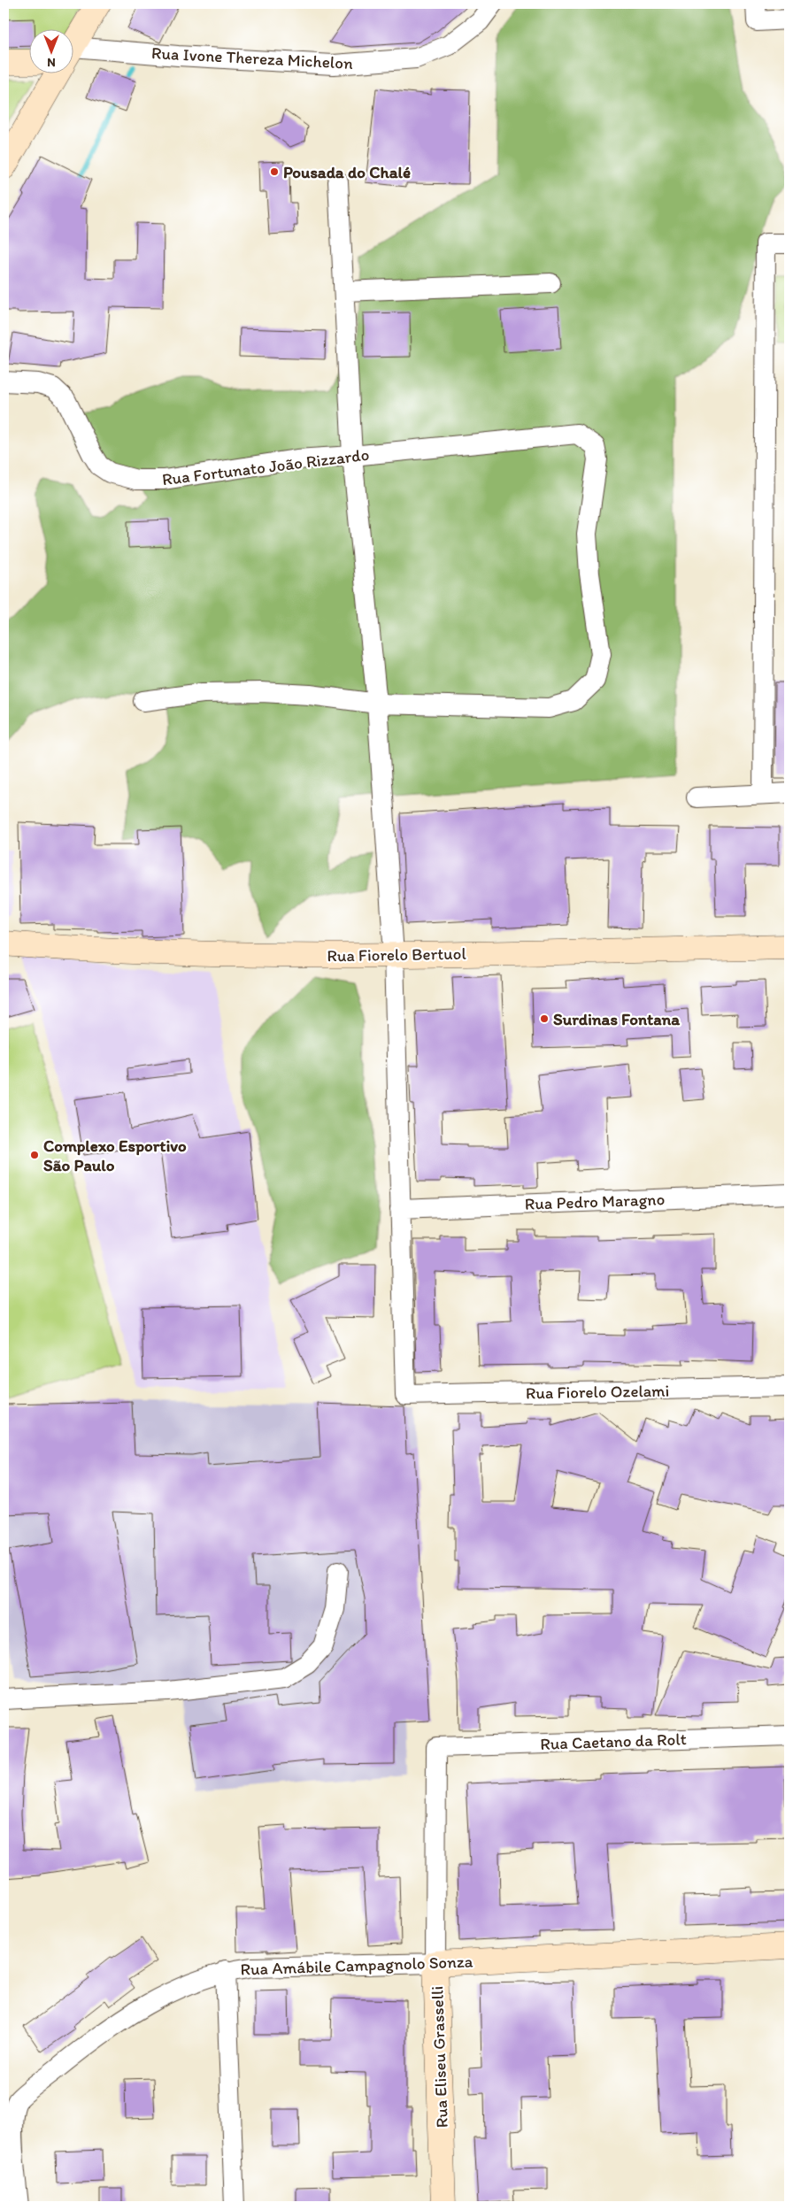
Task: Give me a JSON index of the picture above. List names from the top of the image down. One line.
{"streets":{"main road":["Rua Fiorelo Bertuol","Rua Amábile Campagnolo Sonza","Rua Eliseu Grasselli"],"street":["Rua Ivone Thereza Michelon","Rua Fortunato João Rizzardo","Rua Pedro Maragno","Rua Fiorelo Ozelami","Rua Caetano da Rolt"]},"crossings":[["Rua Pedro Maragno","Rua Fiorelo Ozelami"],["Rua Caetano da Rolt","Rua Eliseu Grasselli"],["Rua Amábile Campagnolo Sonza","Rua Eliseu Grasselli"]],"places":["Pousada do Chalé","Surdinas Fontana","Complexo Esportivo São Paulo"],"north":"bottom"}
